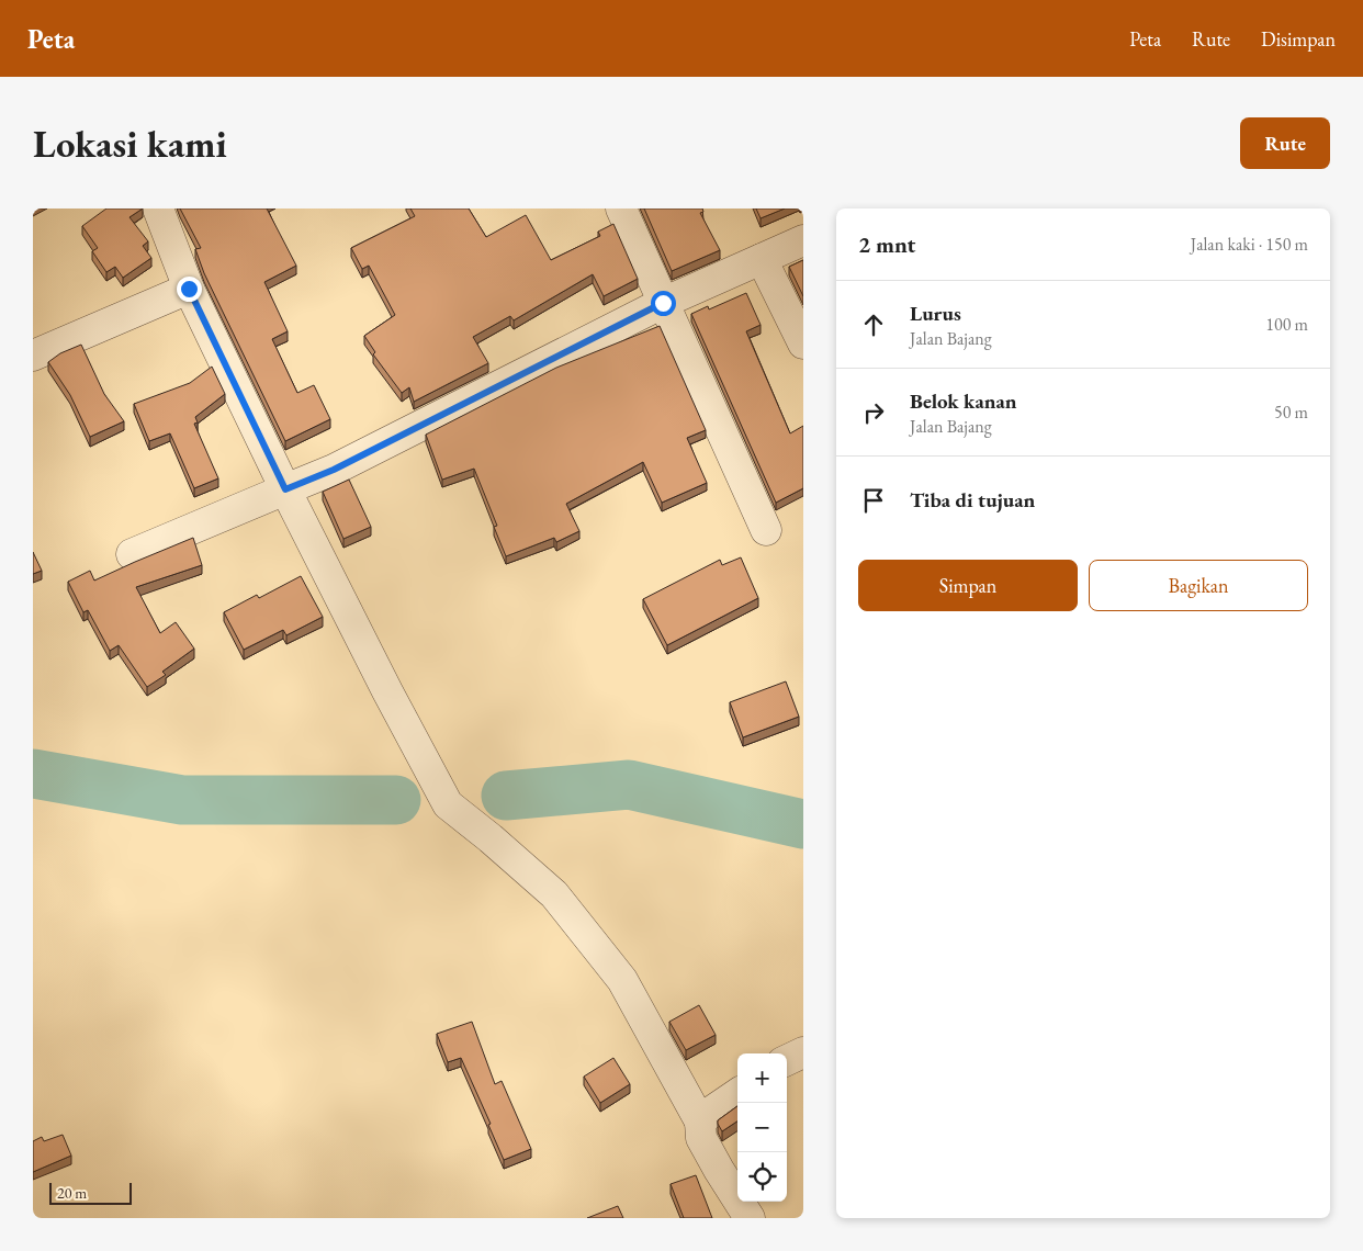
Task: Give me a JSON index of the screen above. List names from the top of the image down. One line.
{"scale_bar":"20 m","page":{"header":"Peta","nav":["Peta","Rute","Disimpan"],"buttons":["Rute",["Simpan","Bagikan"]],"title":"Lokasi kami","heading":["2 mnt","Jalan kaki · 150 m"],"list":[["Lurus","Jalan Bajang","100 m"],["Belok kanan","Jalan Bajang","50 m"],"Tiba di tujuan"],"map_buttons":["+","−"],"scale":"20 m"}}
